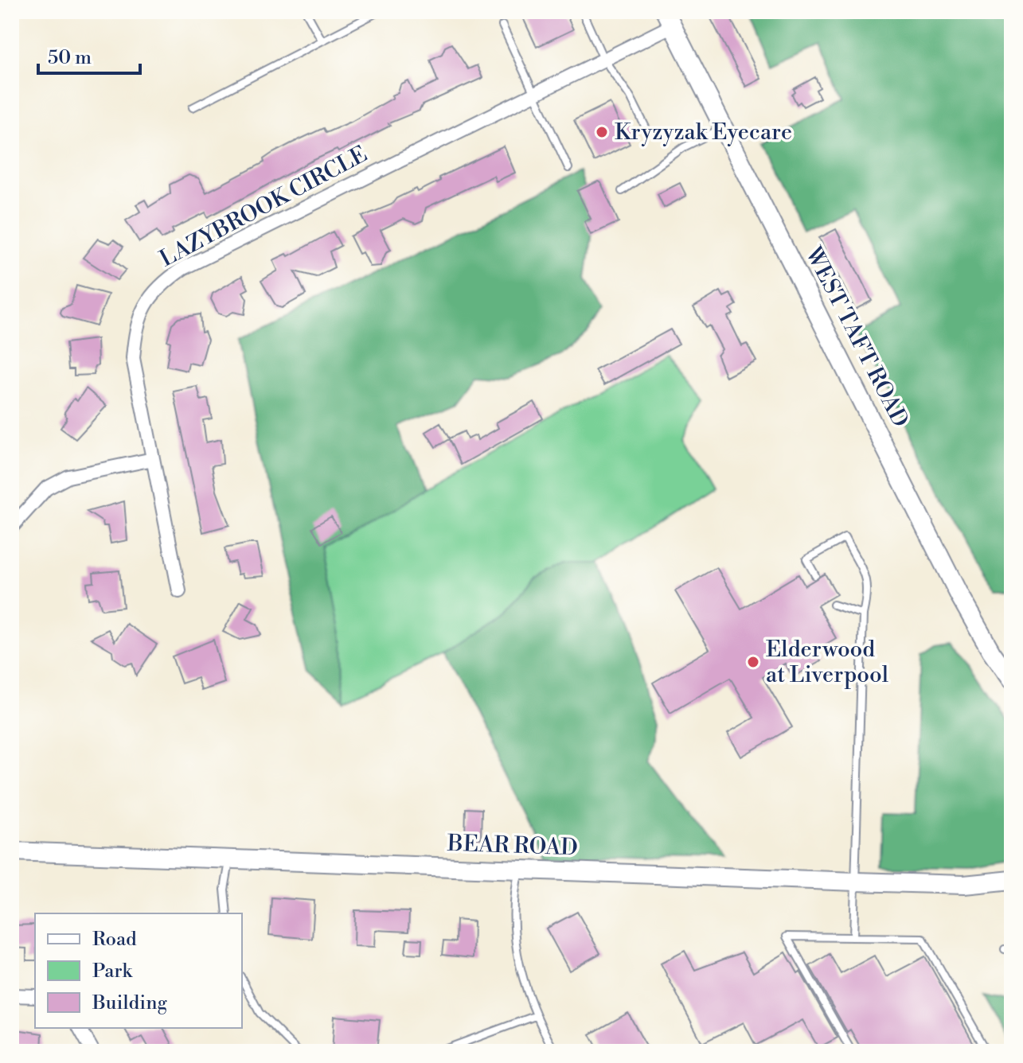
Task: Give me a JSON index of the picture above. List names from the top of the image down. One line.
{"streets":{"street":["LAZYBROOK CIRCLE","WEST TAFT ROAD","BEAR ROAD"]},"crossings":[["LAZYBROOK CIRCLE","WEST TAFT ROAD"]],"places":["Kryzyzak Eyecare","Elderwood at Liverpool"],"legend":["Road","Park","Building"],"scale_bar":"50 m"}
